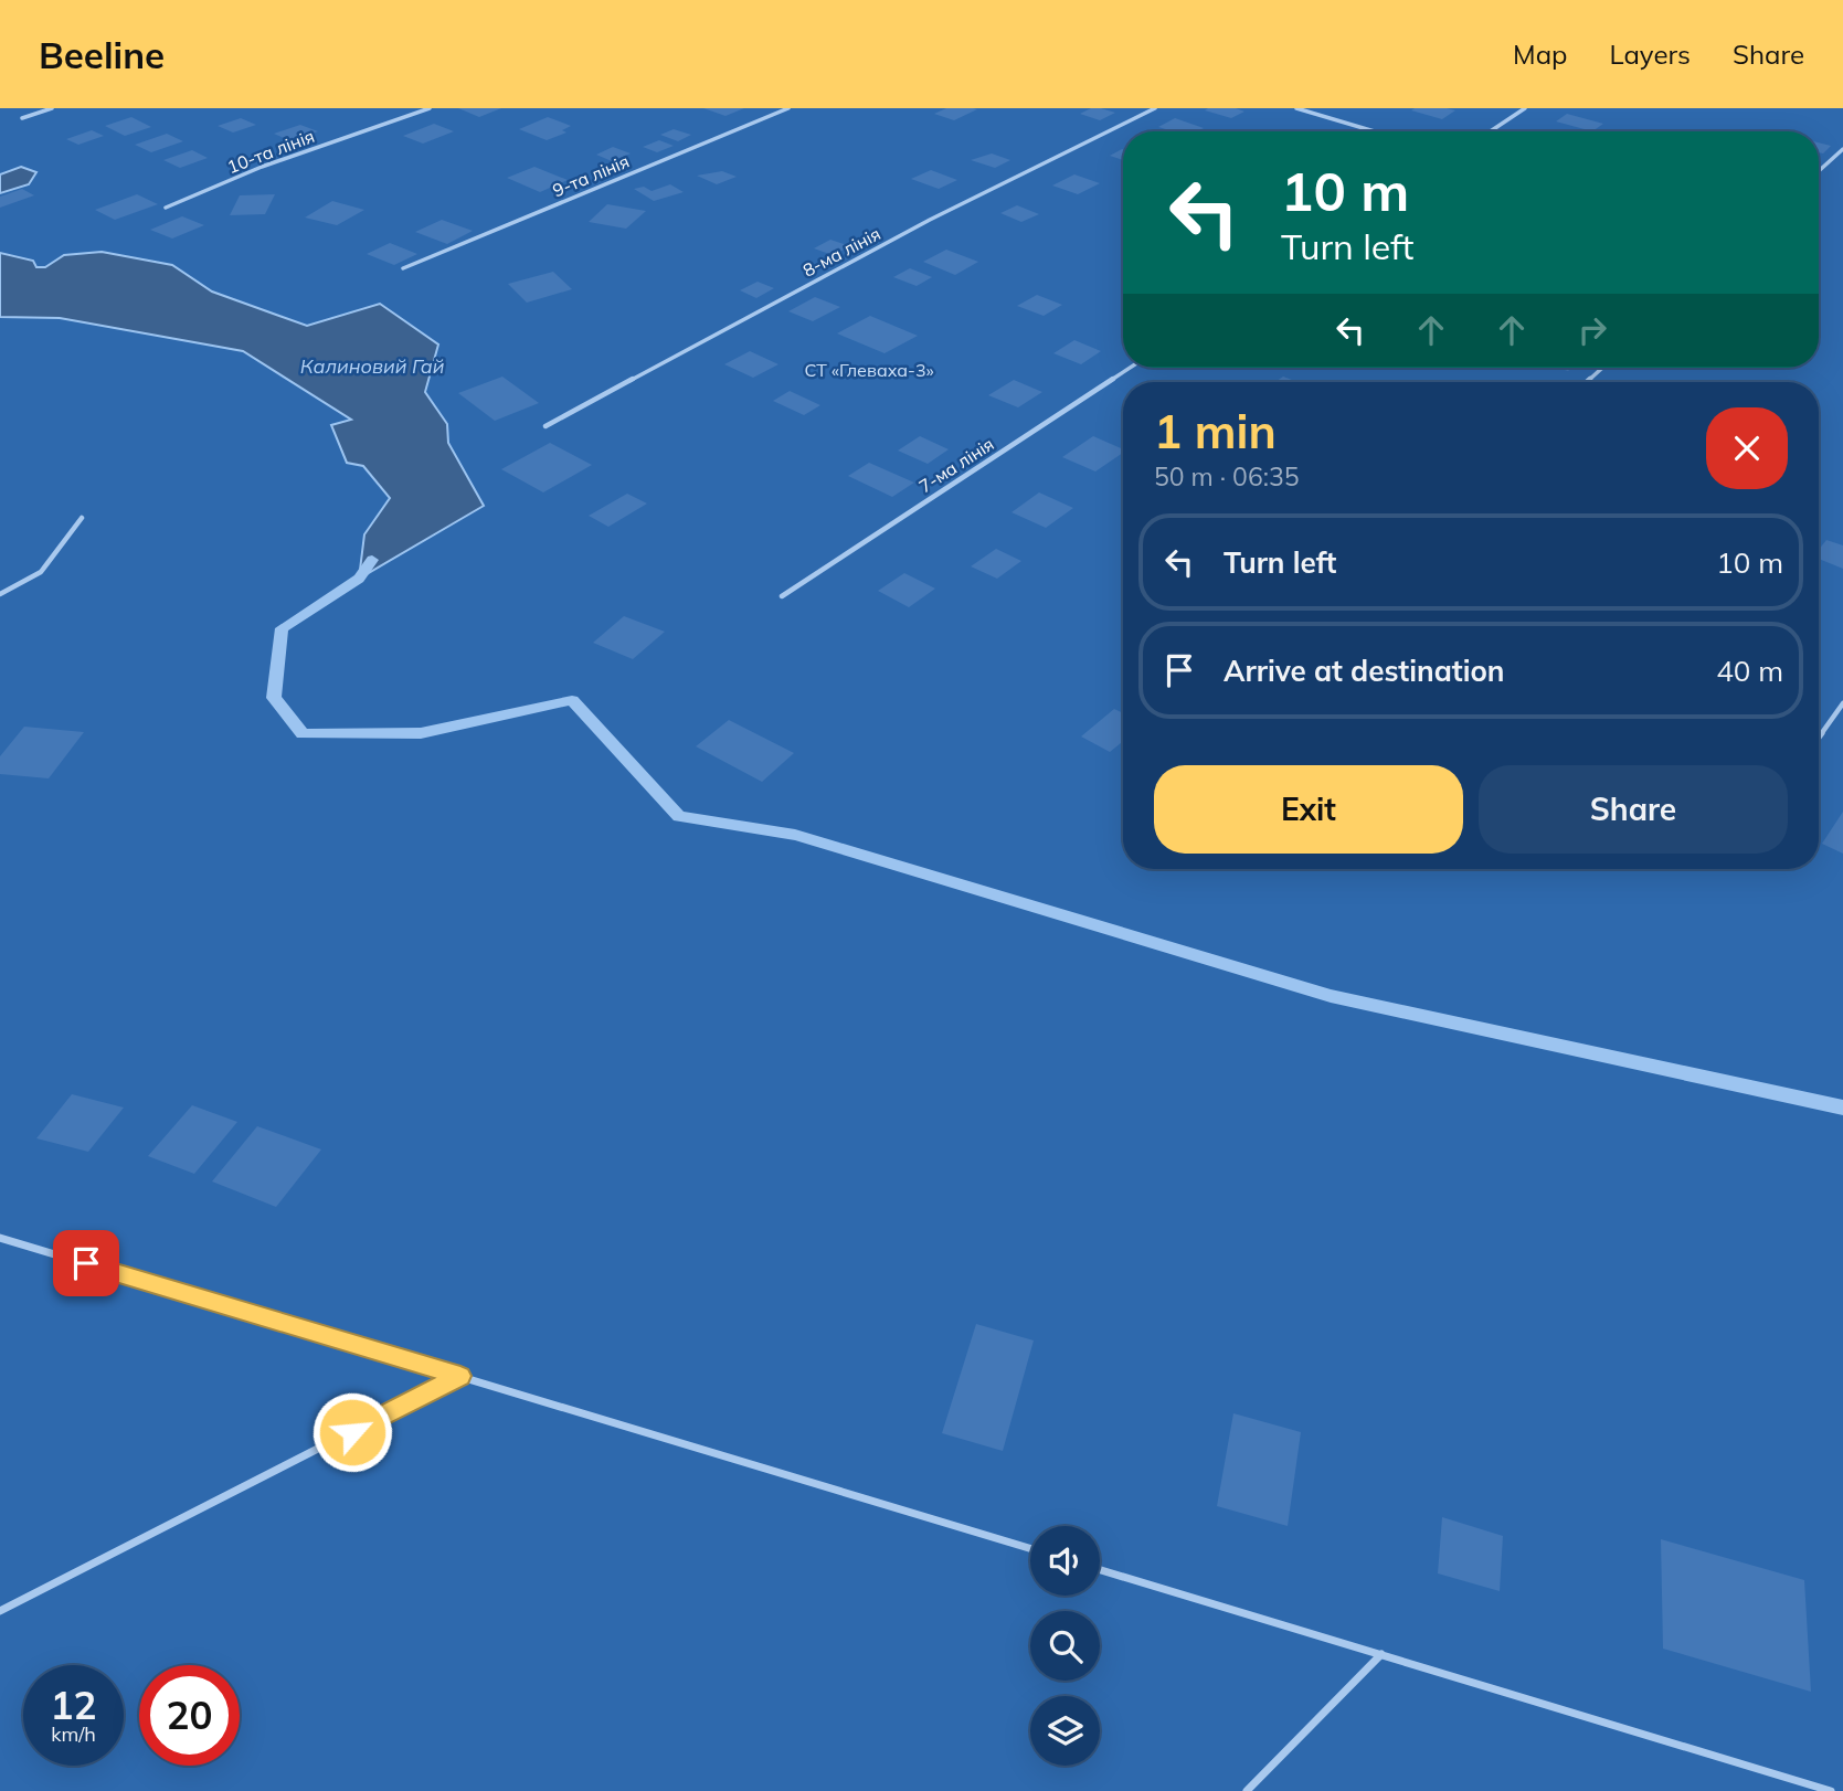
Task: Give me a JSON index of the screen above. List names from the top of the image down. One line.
{"streets":{"lane":["10-та лінія","9-та лінія","8-ма лінія","7-ма лінія"]},"water":["Калиновий Гай"],"parks":["СТ «Глеваха-3»"],"page":{"header":"Beeline","nav":["Map","Layers","Share"],"turn":["10 m","Turn left"],"heading":["1 min","50 m · 06:35"],"list":[{"name":"Turn left","value":"10 m"},{"name":"Arrive at destination","value":"40 m"}],"buttons":["Exit","Share"],"speed":"12 km/h","limit":"20"}}
